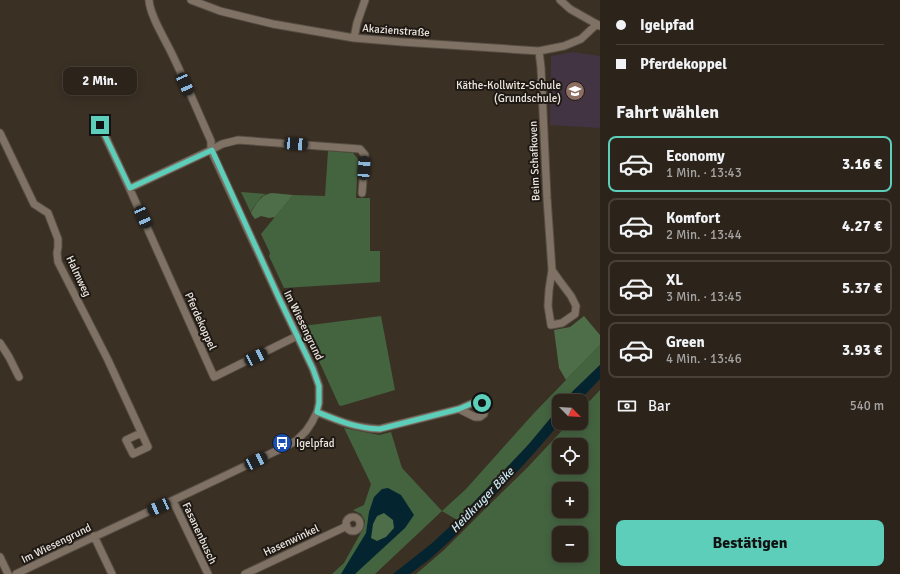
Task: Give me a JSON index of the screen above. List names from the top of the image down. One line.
{"streets":{"street":["Akazienstraße","Beim Schafkoven","Halmweg","Pferdekoppel","Im Wiesengrund","Fasanenbusch","Hasenwinkel"]},"crossings":[["Akazienstraße","Beim Schafkoven"],["Pferdekoppel","Im Wiesengrund"],["Im Wiesengrund","Fasanenbusch"]],"water":["Heidkruger Bäke"],"places":{"school or university":["Käthe-Kollwitz-Schule (Grundschule)"],"bus stop":["Igelpfad"]},"north":"bottom right","page":{"banner":["Igelpfad","Pferdekoppel"],"bubble":"2 Min.","heading":"Fahrt wählen","list":[{"name":"Economy","note":"1 Min. · 13:43","value":"3.16 €"},{"name":"Komfort","note":"2 Min. · 13:44","value":"4.27 €"},{"name":"XL","note":"3 Min. · 13:45","value":"5.37 €"},{"name":"Green","note":"4 Min. · 13:46","value":"3.93 €"}],"pay":["Bar","540 m"],"map_buttons":["+","−"],"buttons":"Bestätigen"}}
